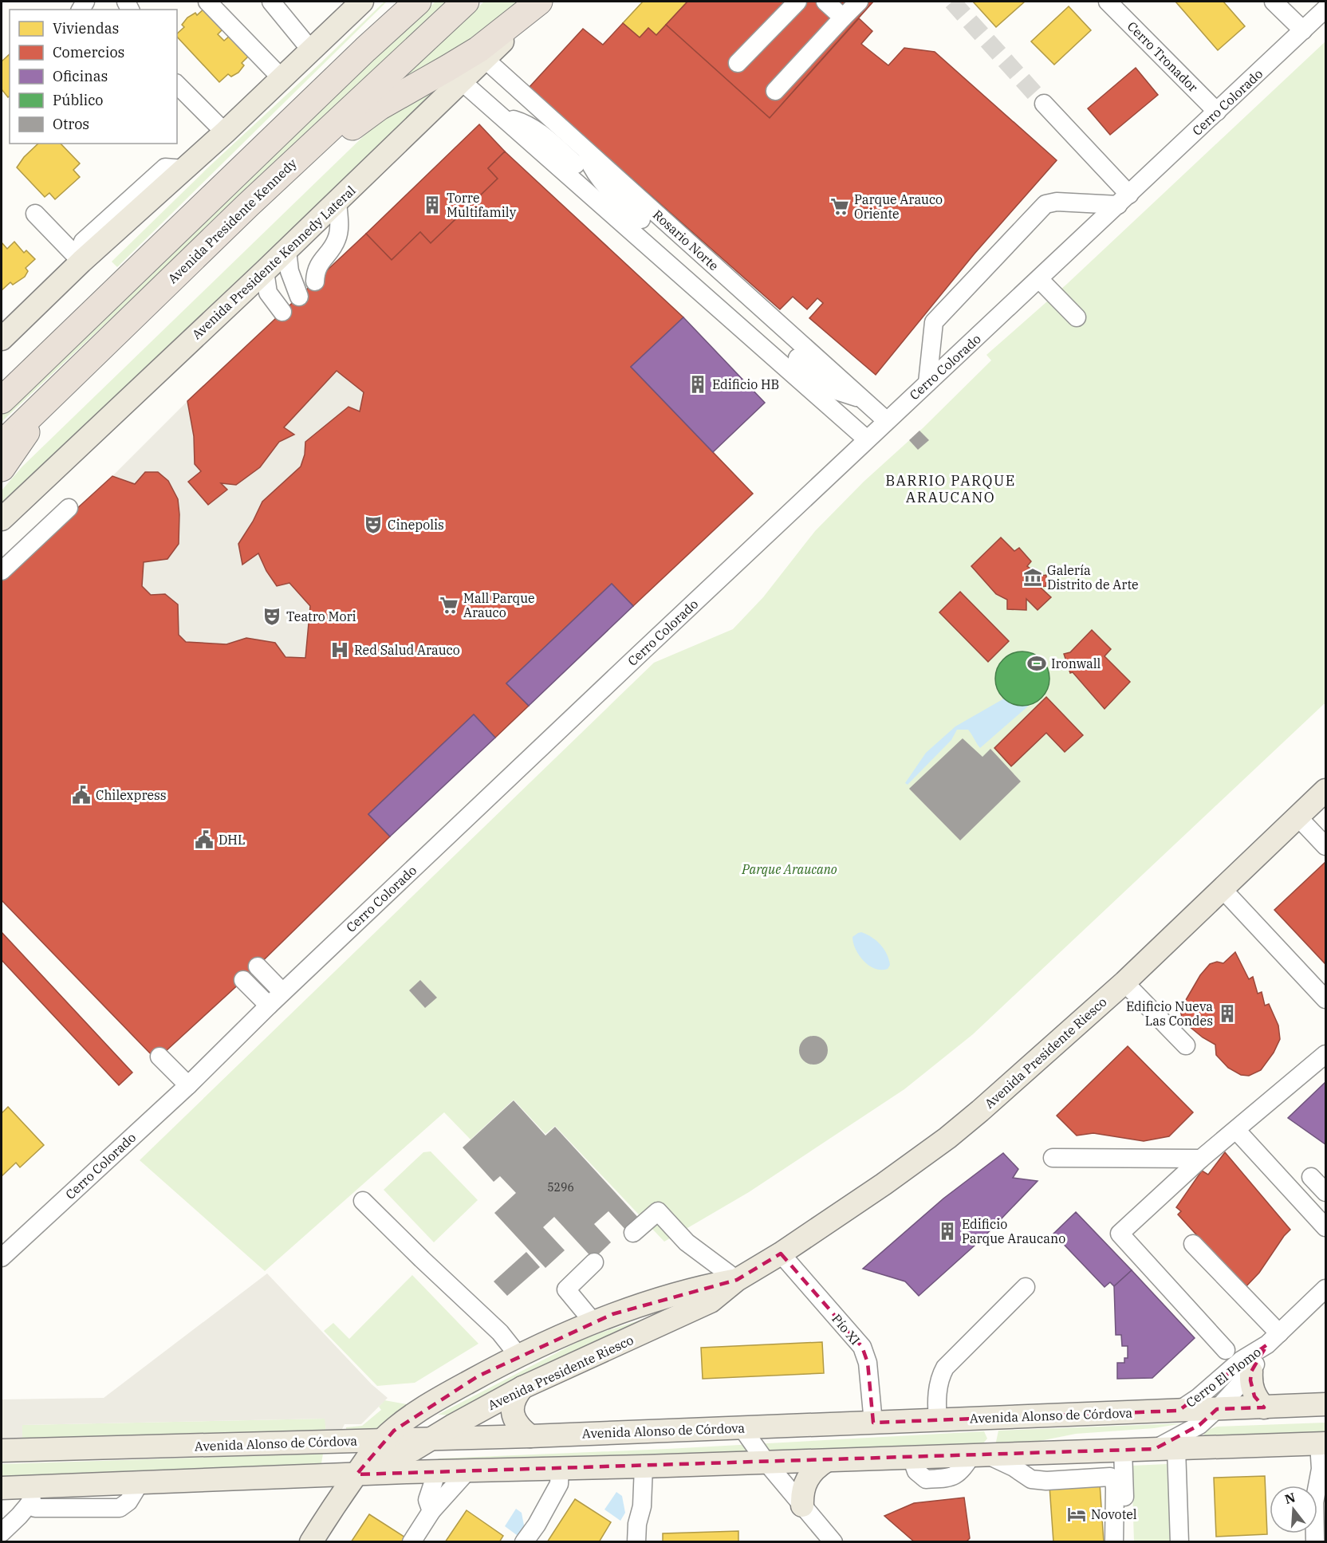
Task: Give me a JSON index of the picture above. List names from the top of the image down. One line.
{"streets":{"highway":["Avenida Presidente Kennedy"],"main road":["Avenida Presidente Kennedy Lateral","Avenida Presidente Riesco","Avenida Alonso de Córdova"],"street":["Cerro Tronador","Cerro Colorado","Rosario Norte","Pío XI","Cerro El Plomo"]},"crossings":[["Cerro Tronador","Cerro Colorado"],["Cerro Colorado","Rosario Norte"],["Rosario Norte","Avenida Presidente Kennedy Lateral"],["Avenida Presidente Riesco","Pío XI"],["Avenida Presidente Riesco","Avenida Alonso de Córdova"],["Pío XI","Avenida Alonso de Córdova"],["Cerro El Plomo","Avenida Alonso de Córdova"]],"districts":["BARRIO PARQUE ARAUCANO"],"parks":["Parque Araucano"],"places":{"building":["Torre Multifamily","Edificio HB","Edificio Nueva Las Condes","Edificio Parque Araucano"],"supermarket":["Parque Arauco Oriente","Mall Parque Arauco"],"theatre":["Cinepolis","Teatro Mori"],"museum":["Galería Distrito de Arte"],"hospital":["Red Salud Arauco"],"sports":["Ironwall"],"public building":["Chilexpress","DHL"],"hotel":["Novotel"]},"house_numbers":["5296"],"legend":["Viviendas","Comercios","Oficinas","Público","Otros"],"north":"top"}
